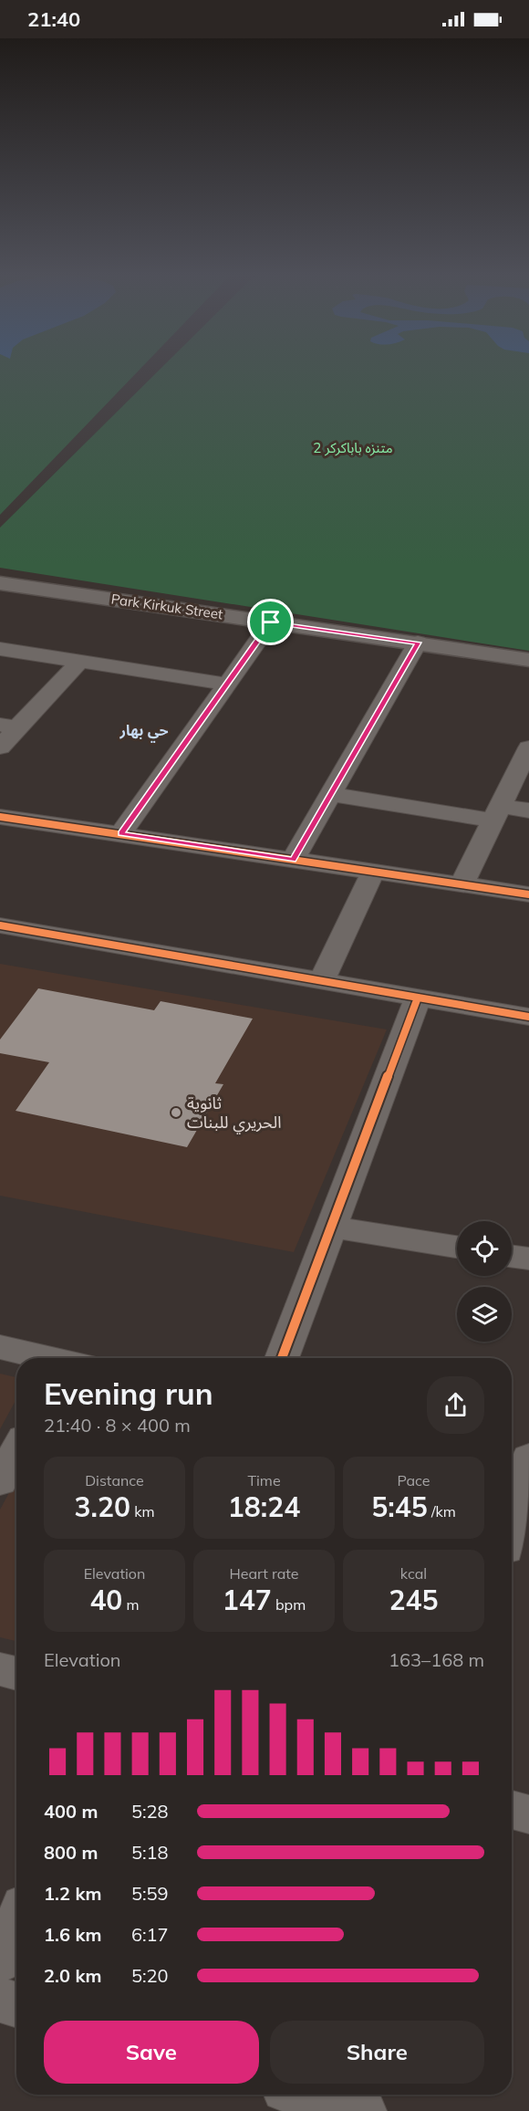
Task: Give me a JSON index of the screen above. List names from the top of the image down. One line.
{"streets":{"main road":["Park Kirkuk Street"]},"districts":["حي بهار"],"parks":["متنزه باباكركر 2"],"places":["ثانوية الحريري للبنات"],"page":{"status":"21:40","heading":["Evening run","21:40 · 8 × 400 m"],"stats":[["Distance","3.20 km"],["Time","18:24"],["Pace","5:45 /km"],["Elevation","40 m"],["Heart rate","147 bpm"],["kcal","245"]],"chart":["Elevation","163–168 m"],"list":[{"name":"400 m","note":"5:28"},{"name":"800 m","note":"5:18"},{"name":"1.2 km","note":"5:59"},{"name":"1.6 km","note":"6:17"},{"name":"2.0 km","note":"5:20"}],"buttons":["Save","Share"]}}
